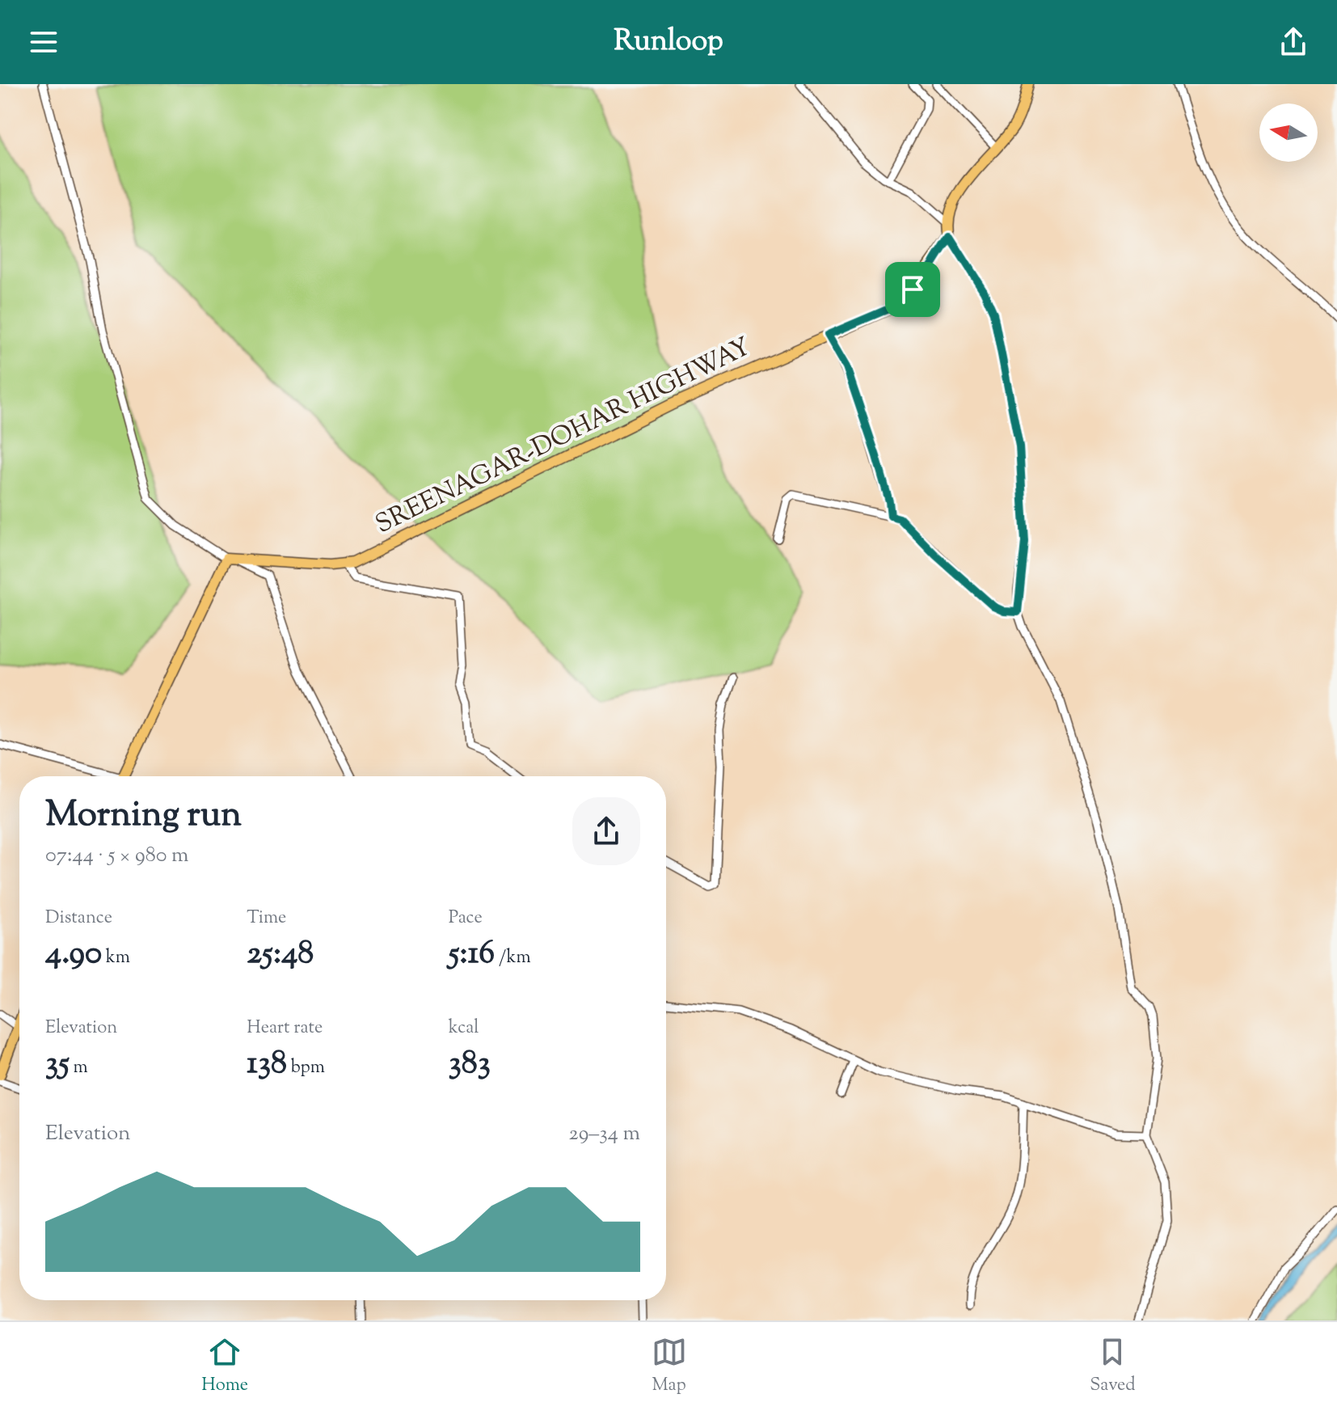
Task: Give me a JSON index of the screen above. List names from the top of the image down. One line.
{"streets":{"main road":["SREENAGAR-DOHAR HIGHWAY"]},"north":"left","page":{"header":"Runloop","heading":["Morning run","07:44 · 5 × 980 m"],"stats":[["Distance","4.90 km"],["Time","25:48"],["Pace","5:16 /km"],["Elevation","35 m"],["Heart rate","138 bpm"],["kcal","383"]],"chart":["Elevation","29–34 m"],"tabs":["Home","Map","Saved"]}}
